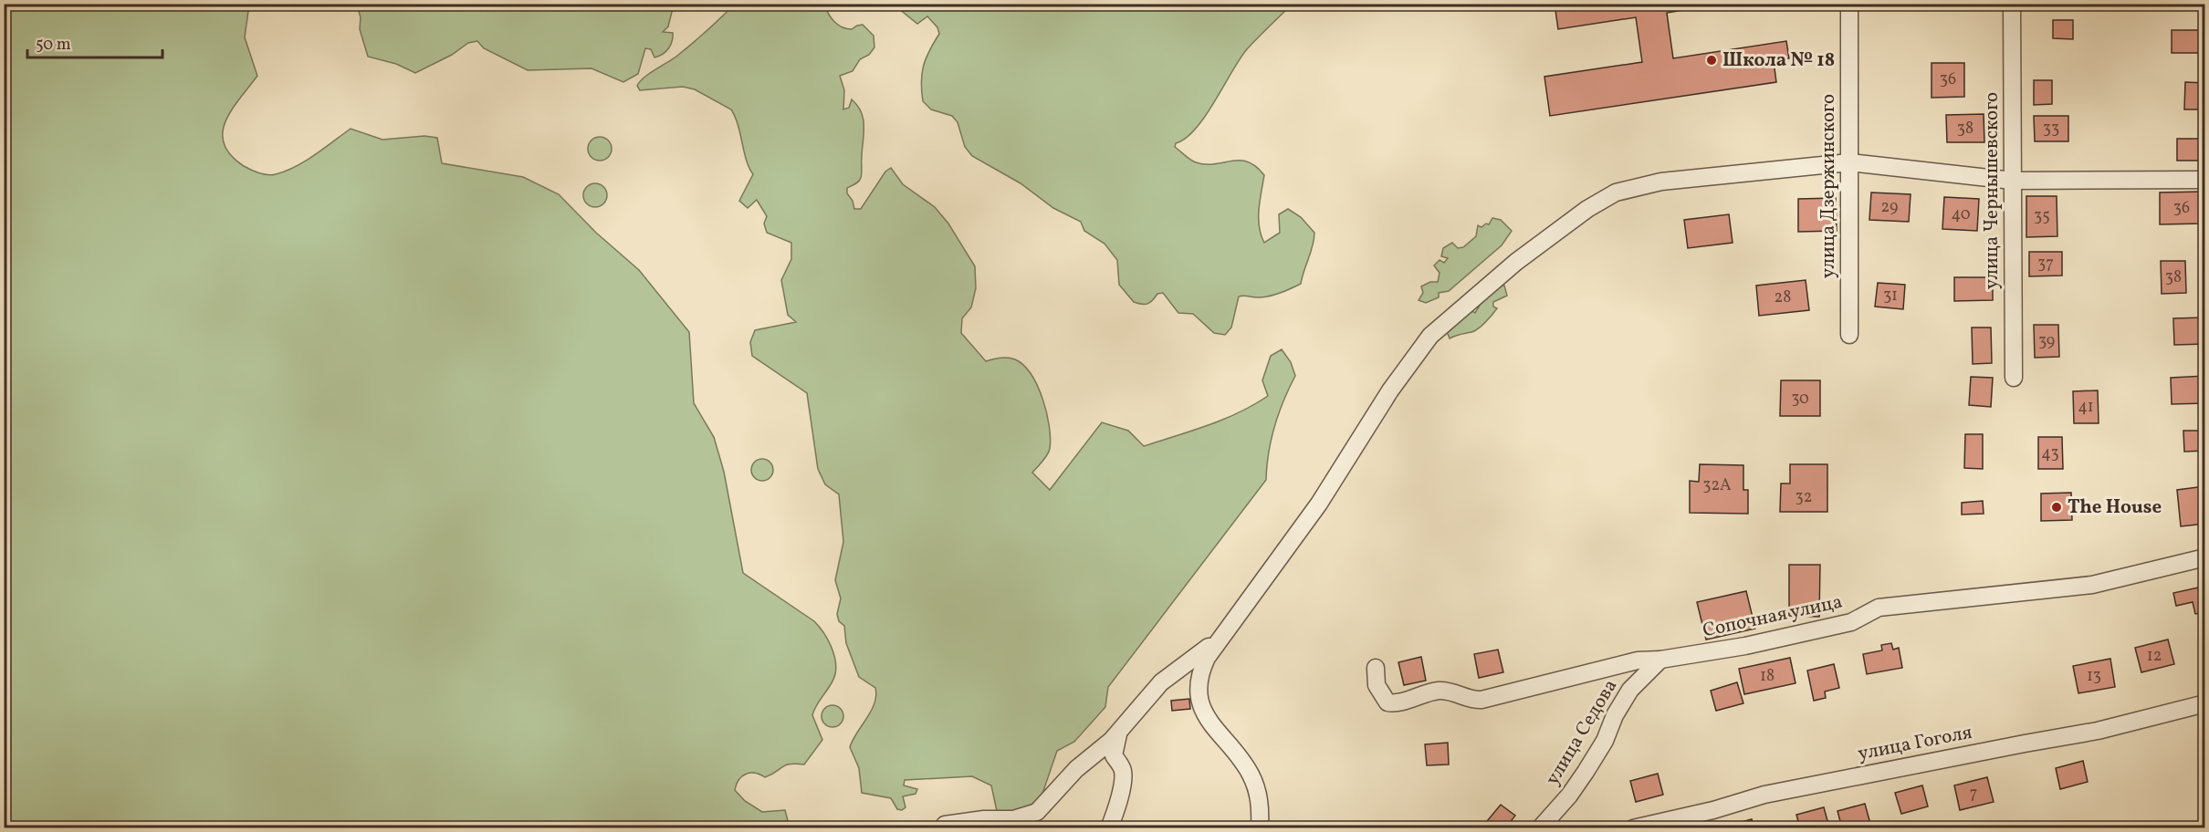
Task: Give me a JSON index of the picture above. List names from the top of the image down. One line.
{"streets":{"street":["улица Дзержинского","улица Чернышевского","Сопочная улица","улица Седова","улица Гоголя"]},"crossings":[["Сопочная улица","улица Седова"]],"places":["Школа № 18","The House"],"house_numbers":["36","38","33","29","36","40","35","37","38","31","28","39","30","41","43","32А","32","12","18","13","7"],"scale_bar":"50 m"}
